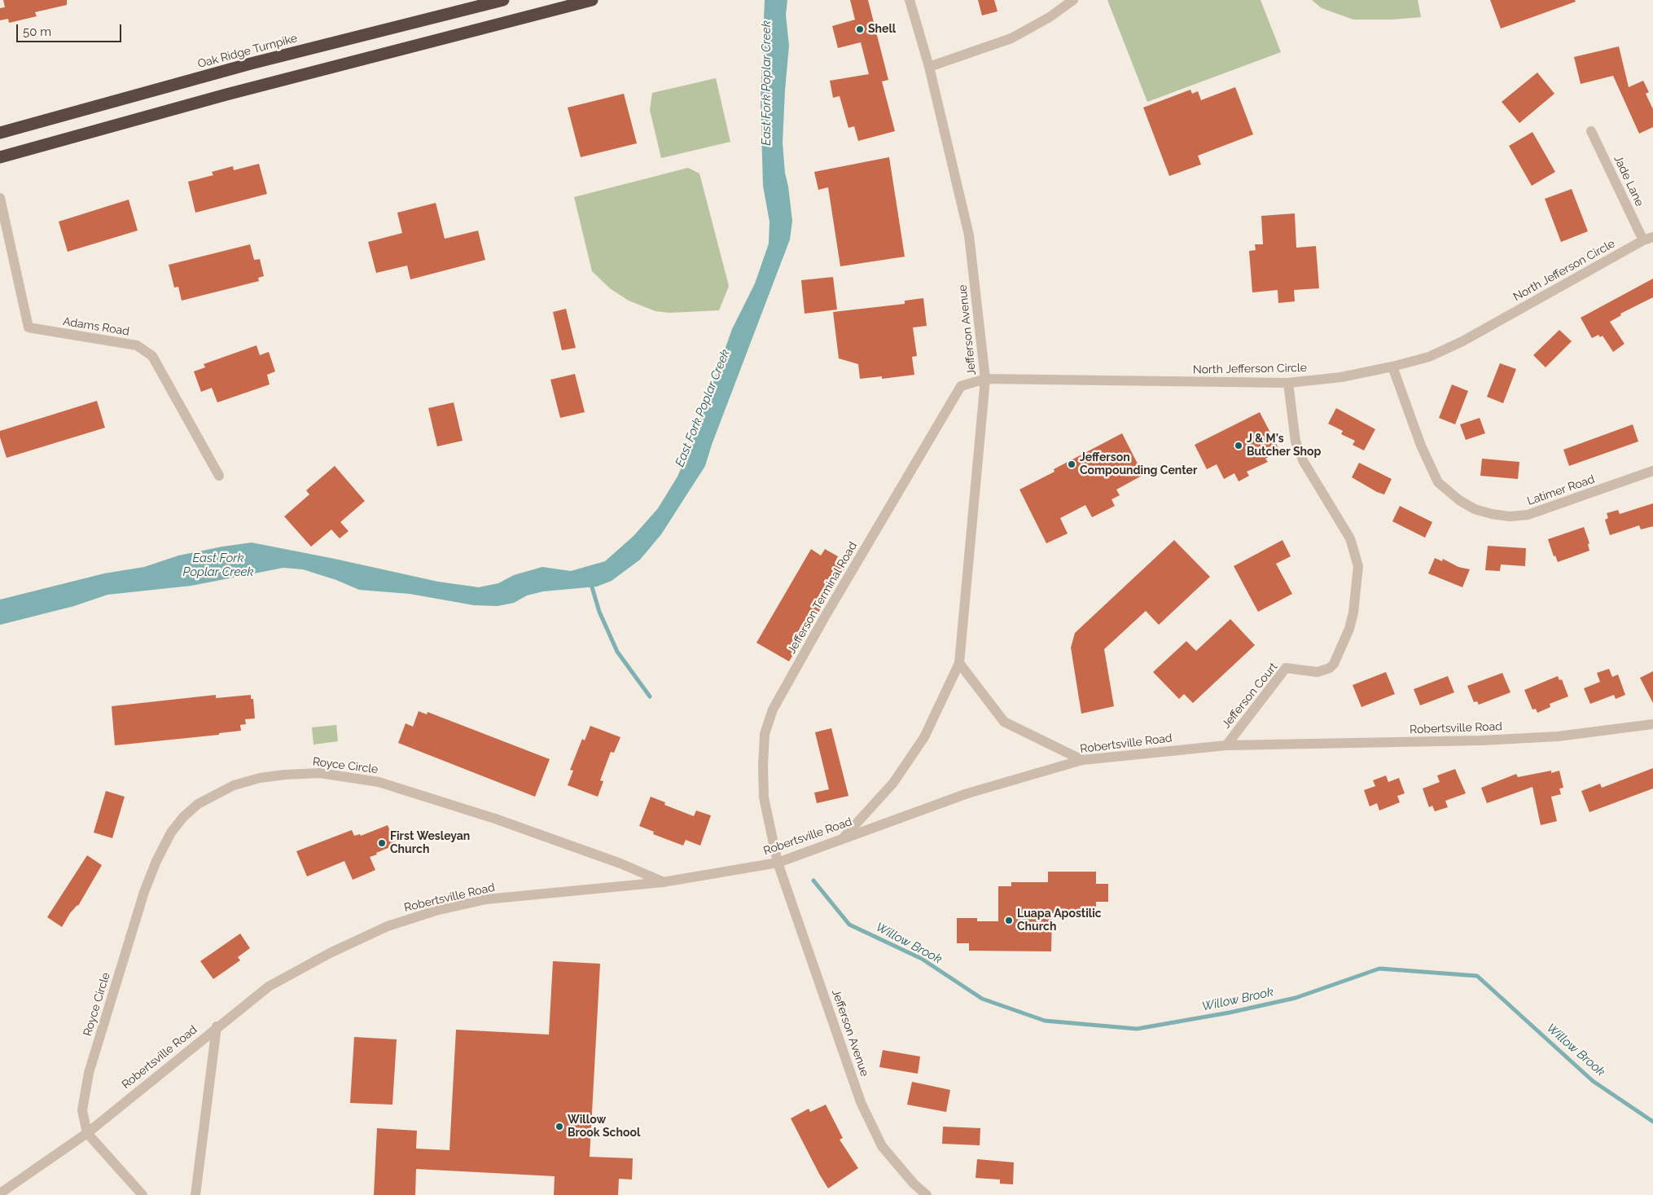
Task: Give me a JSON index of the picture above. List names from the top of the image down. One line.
{"streets":{"highway":["Oak Ridge Turnpike"],"street":["Jade Lane","North Jefferson Circle","Adams Road","Jefferson Avenue","Latimer Road","Jefferson Terminal Road","Jefferson Court","Robertsville Road","Royce Circle"]},"crossings":[["Jade Lane","North Jefferson Circle"],["North Jefferson Circle","Jefferson Avenue"],["North Jefferson Circle","Latimer Road"],["North Jefferson Circle","Jefferson Terminal Road"],["North Jefferson Circle","Jefferson Court"],["Jefferson Avenue","Jefferson Terminal Road"],["Jefferson Avenue","Robertsville Road"],["Jefferson Terminal Road","Robertsville Road"],["Jefferson Court","Robertsville Road"],["Robertsville Road","Royce Circle"]],"water":["East Fork Poplar Creek","Willow Brook"],"places":["Shell","J & M's Butcher Shop","Jefferson Compounding Center","First Wesleyan Church","Luapa Apostilic Church","Willow Brook School"],"scale_bar":"50 m"}
